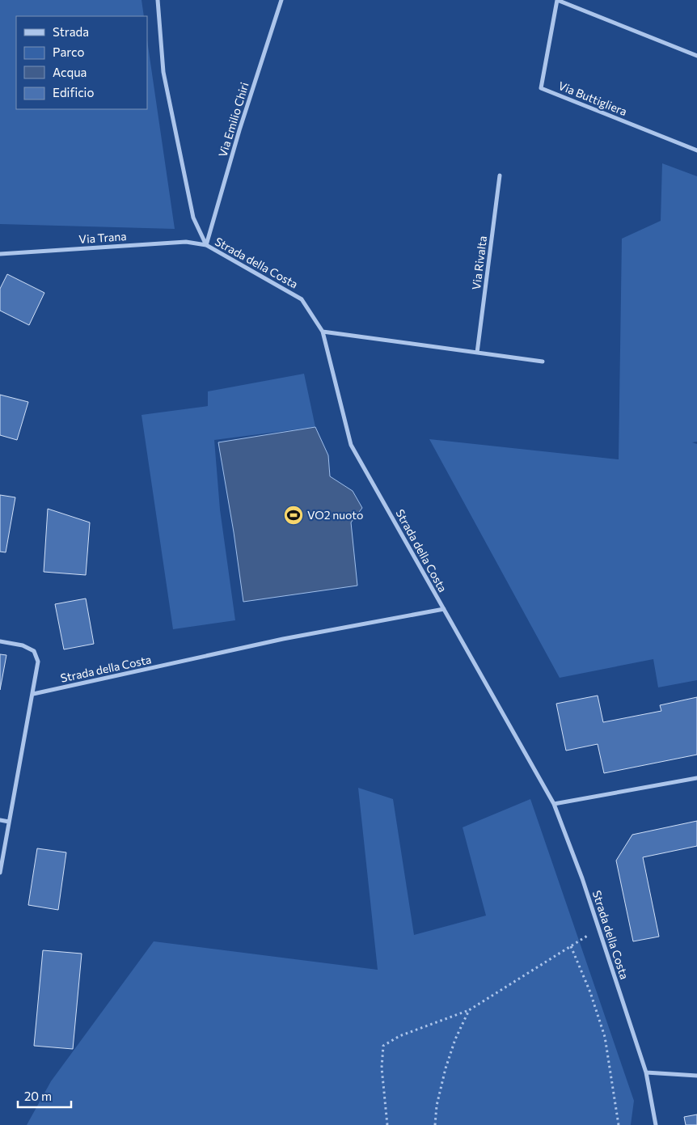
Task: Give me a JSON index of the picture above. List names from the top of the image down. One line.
{"streets":{"street":["Via Buttigliera","Via Emilio Chiri","Via Trana","Strada della Costa","Via Rivalta"]},"crossings":[["Via Emilio Chiri","Via Trana"],["Via Emilio Chiri","Strada della Costa"],["Via Trana","Strada della Costa"]],"places":{"sports":["VO2 nuoto"]},"legend":["Strada","Parco","Acqua","Edificio"],"scale_bar":"20 m"}
